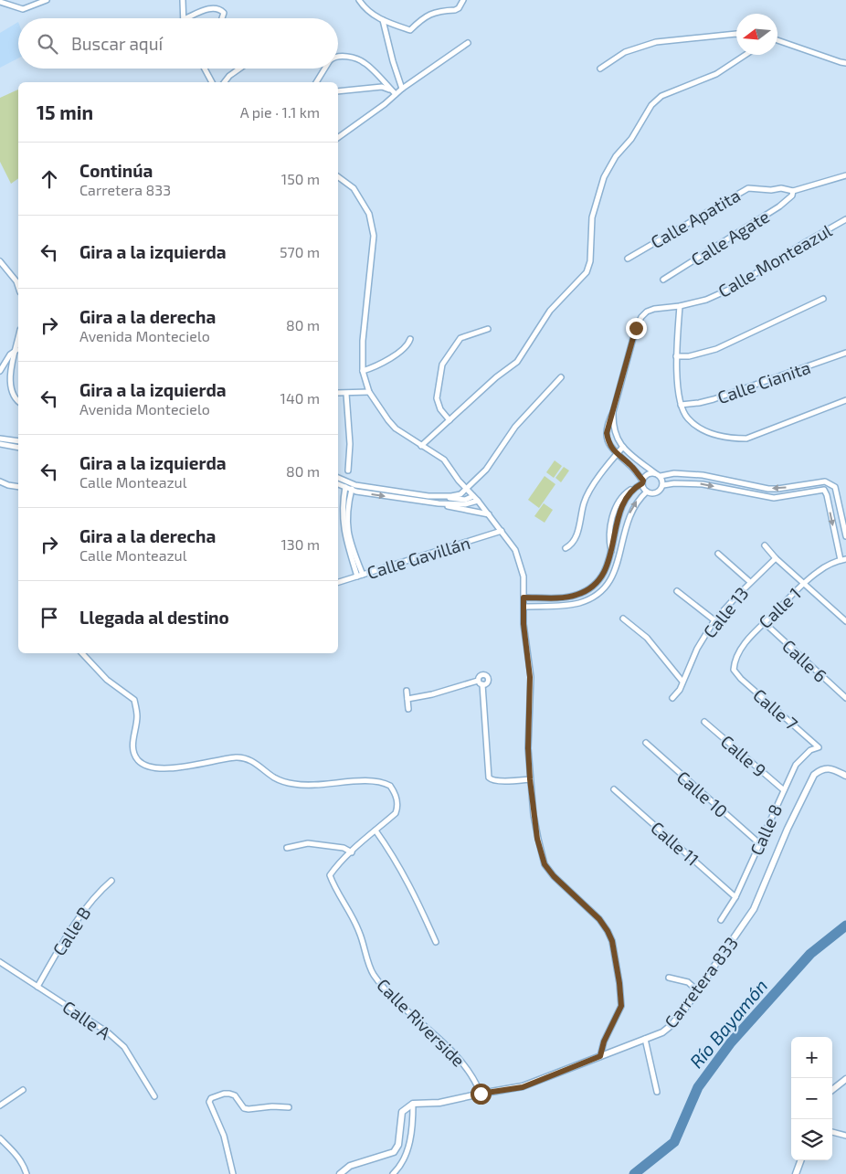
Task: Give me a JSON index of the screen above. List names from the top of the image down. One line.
{"streets":{"street":["Calle Apatita","Calle Agate","Calle Monteazul","Calle Cianita","Calle Gavillán","Calle 1","Calle 13","Calle 6","Calle 7","Calle 9","Calle 10","Calle 8","Calle 11","Calle B","Carretera 833","Calle A","Calle Riverside"]},"crossings":[["Calle Apatita","Calle Agate"],["Calle 1","Calle 6"],["Calle 1","Calle 7"],["Calle 7","Calle 8"],["Calle 9","Calle 8"],["Calle 10","Calle 8"],["Calle 8","Calle 11"],["Calle B","Calle A"],["Carretera 833","Calle Riverside"]],"water":["Río Bayamón"],"north":"left","page":{"search":"Buscar aquí","heading":["15 min","A pie · 1.1 km"],"list":[["Continúa","Carretera 833","150 m"],["Gira a la izquierda","570 m"],["Gira a la derecha","Avenida Montecielo","80 m"],["Gira a la izquierda","Avenida Montecielo","140 m"],["Gira a la izquierda","Calle Monteazul","80 m"],["Gira a la derecha","Calle Monteazul","130 m"],"Llegada al destino"],"map_buttons":["+","−"]}}
